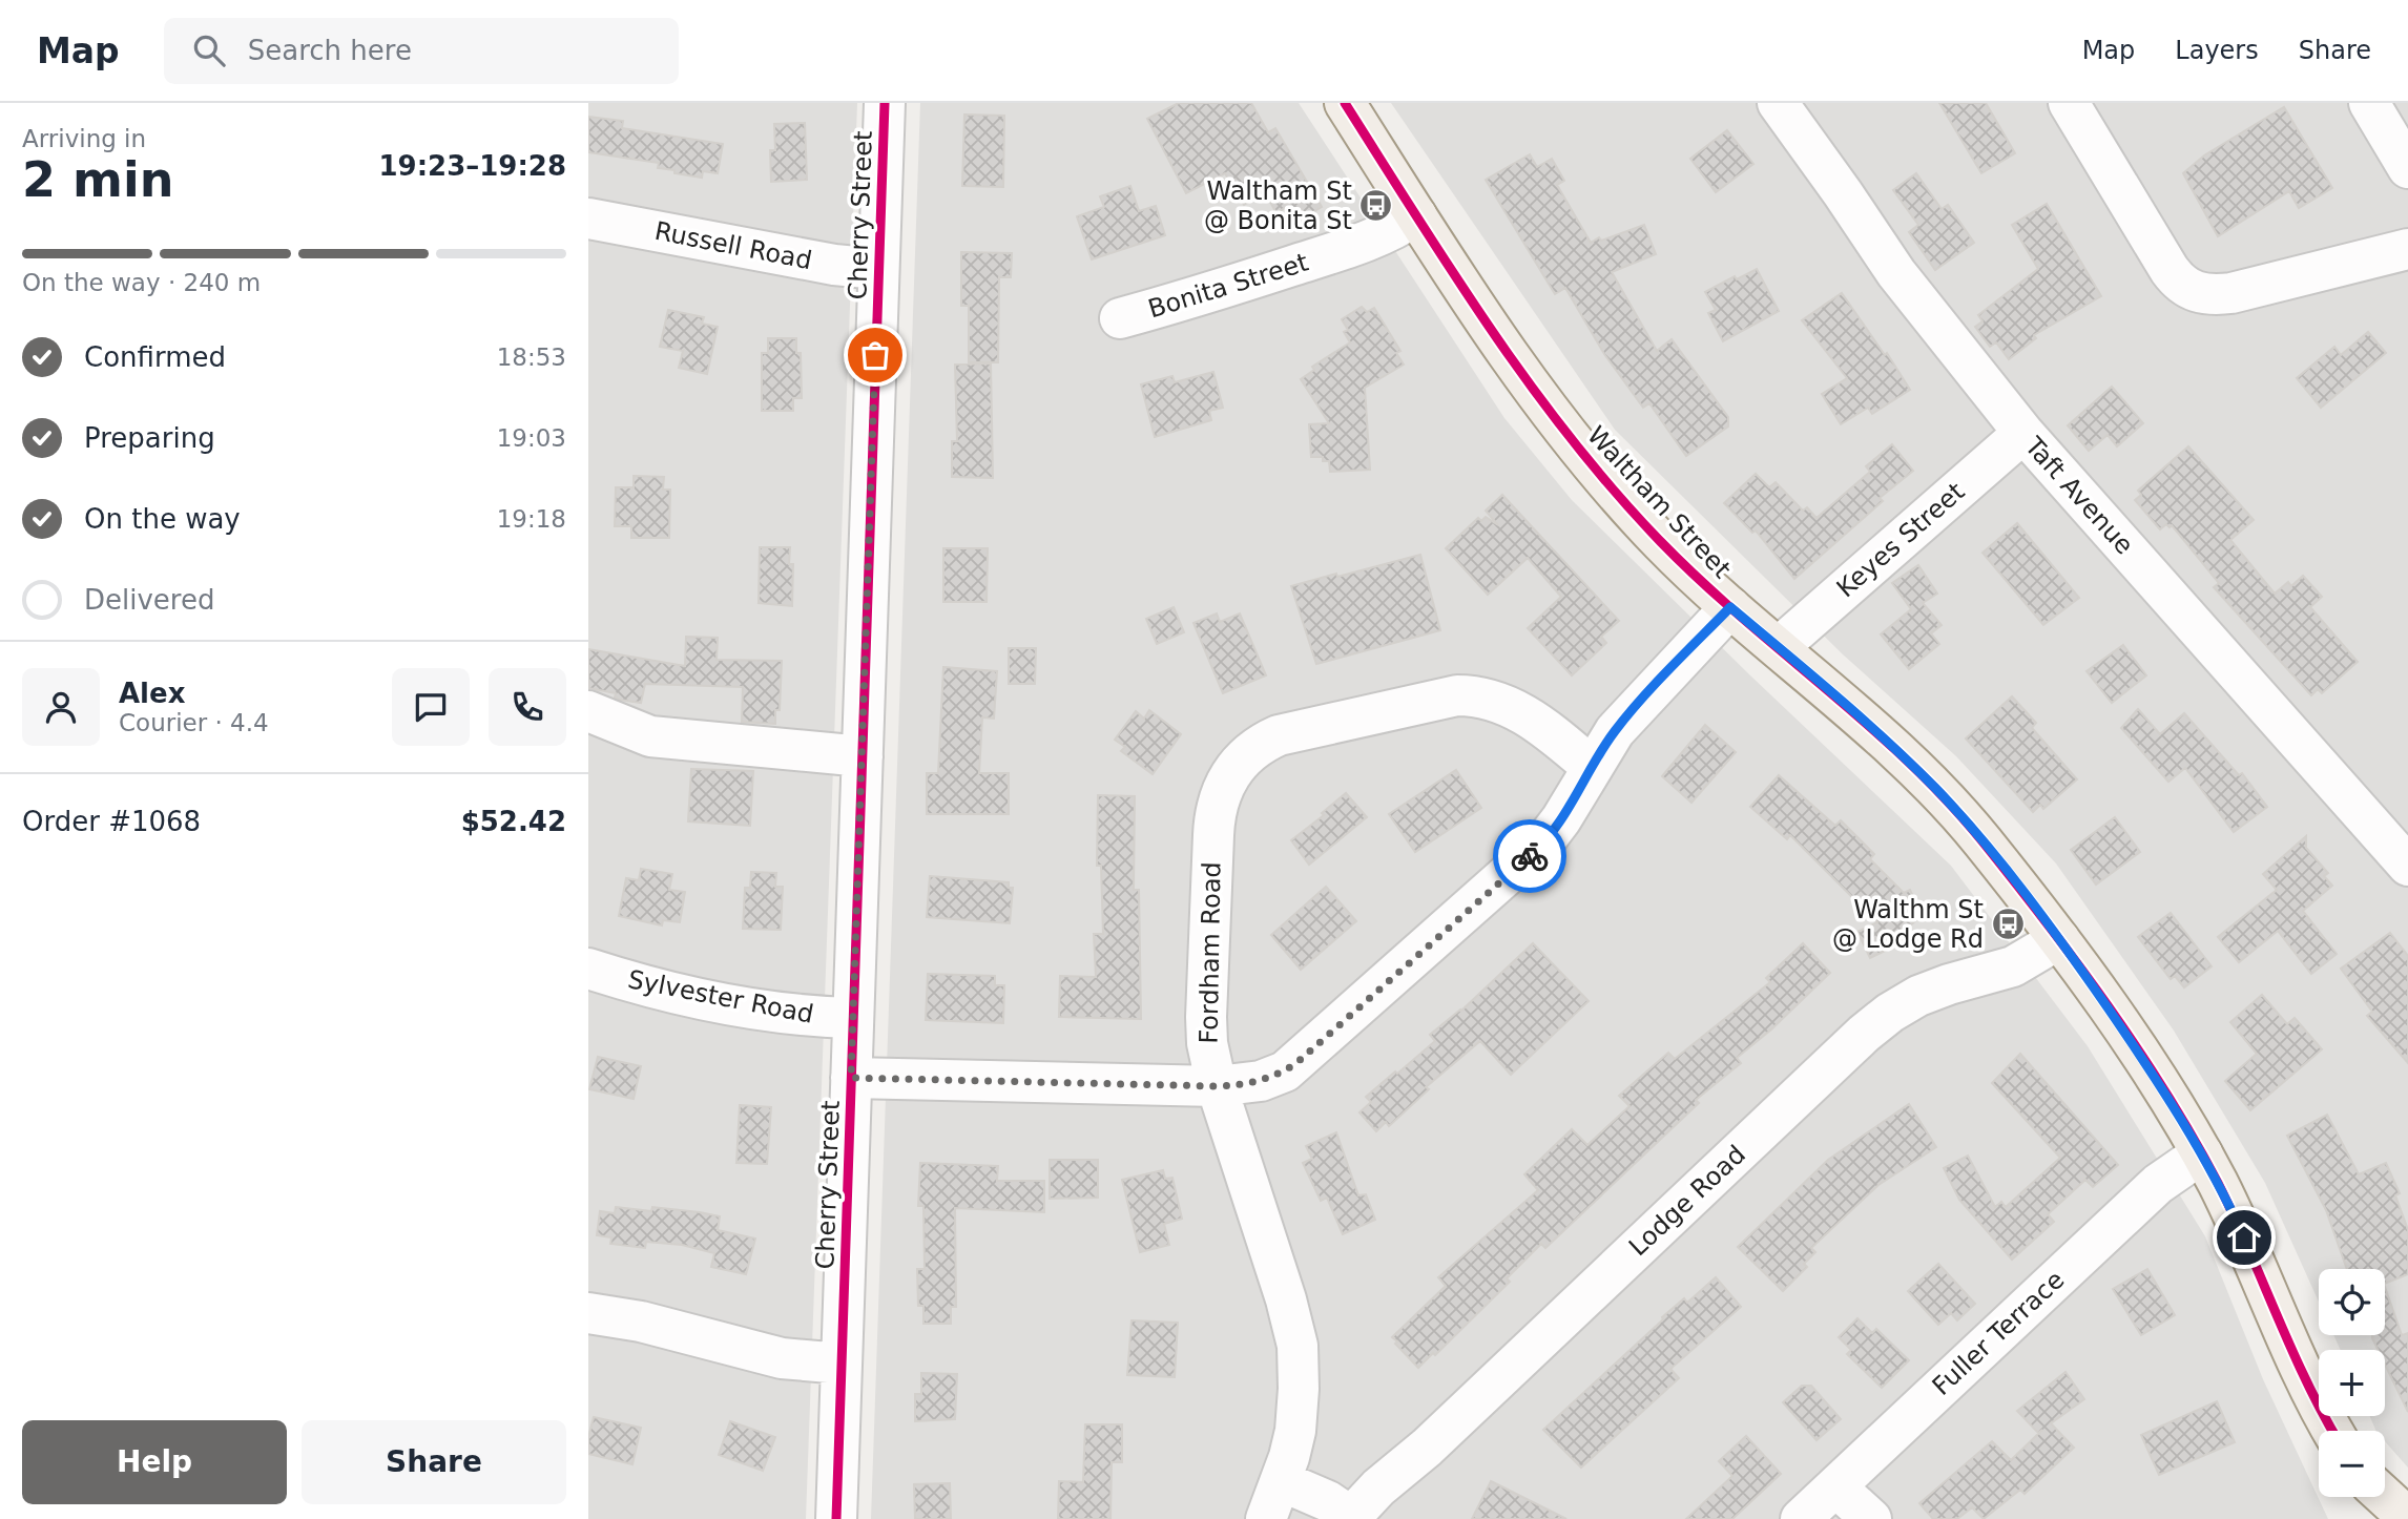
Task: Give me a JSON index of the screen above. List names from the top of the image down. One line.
{"streets":{"main road":["Waltham Street"],"street":["Cherry Street","Russell Road","Bonita Street","Taft Avenue","Keyes Street","Fordham Road","Sylvester Road","Lodge Road","Fuller Terrace"]},"crossings":[["Cherry Street","Russell Road"],["Cherry Street","Sylvester Road"],["Bonita Street","Waltham Street"],["Taft Avenue","Keyes Street"],["Waltham Street","Keyes Street"],["Waltham Street","Lodge Road"],["Waltham Street","Fuller Terrace"]],"places":{"bus stop":["Waltham St @ Bonita St","Walthm St @ Lodge Rd"]},"page":{"header":"Map","search":"Search here","nav":["Map","Layers","Share"],"heading":["2 min","Arriving in","19:23–19:28"],"panel":["Alex","Courier · 4.4","Order #1068","$52.42"],"bar":"On the way · 240 m","list":[["Confirmed","18:53"],["Preparing","19:03"],["On the way","19:18"],"Delivered"],"map_buttons":["+","−"],"buttons":["Help","Share"]}}
